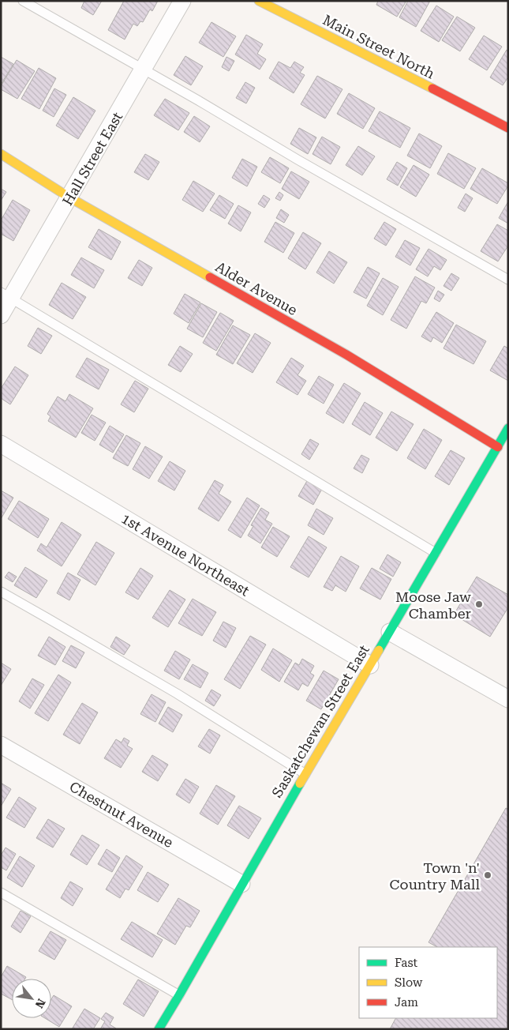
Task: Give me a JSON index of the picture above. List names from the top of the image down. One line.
{"streets":{"street":["Main Street North","Hall Street East","Alder Avenue","1st Avenue Northeast","Saskatchewan Street East","Chestnut Avenue"]},"crossings":[["Hall Street East","Alder Avenue"],["Alder Avenue","Saskatchewan Street East"],["1st Avenue Northeast","Saskatchewan Street East"],["Saskatchewan Street East","Chestnut Avenue"]],"places":["Moose Jaw Chamber","Town 'n' Country Mall"],"legend":["Fast","Slow","Jam"],"north":"bottom right"}
